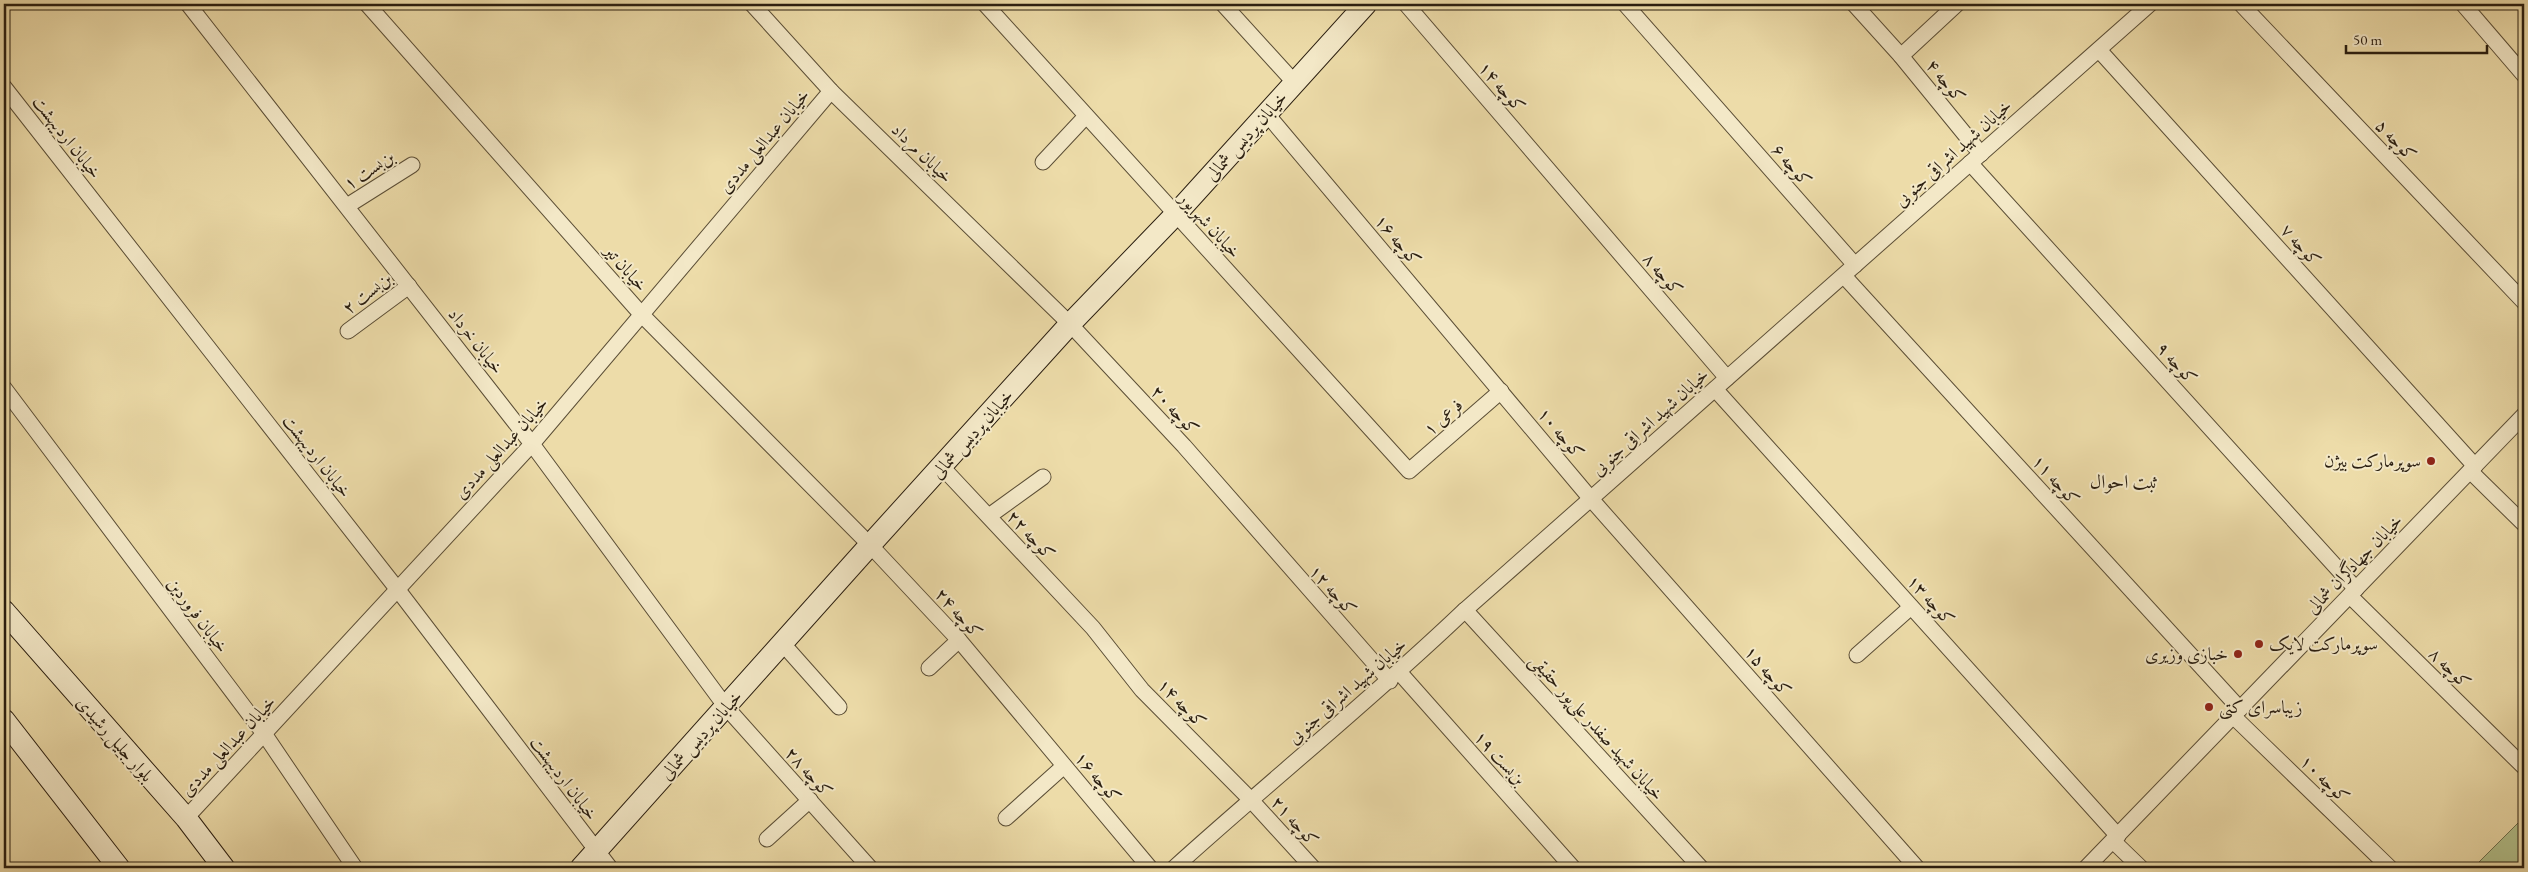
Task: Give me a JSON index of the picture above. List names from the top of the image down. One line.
{"streets":{"street":["کوچه ۴","کوچه ۱۴","خیابان پردیس شمالی","خیابان اردیبهشت","کوچه ۵","خیابان عبدالعلی مددی","خیابان مرداد","خیابان شهید اشراقی جنوبی","کوچه ۶","بن‌بست ۱","خیابان شهریور","کوچه ۱۶","کوچه ۷","خیابان تیر","کوچه ۸","بن‌بست ۲","خیابان خرداد","کوچه ۹","کوچه ۲۰","فرعی ۱","کوچه ۱۰","کوچه ۱۱","کوچه ۲۲","خیابان جهادگران شمالی","کوچه ۱۲","کوچه ۱۳","کوچه ۲۴","خیابان فروردین","کوچه ۱۵","خیابان شهید صفدر علی‌پور حقیقی","بلوار جلیل رشیدی","بن‌بست ۱۹","کوچه ۲۸","کوچه ۲۱"]},"crossings":[["کوچه ۴","خیابان شهید اشراقی جنوبی"],["کوچه ۴","کوچه ۹"],["کوچه ۱۴","خیابان شهید اشراقی جنوبی"],["کوچه ۱۴","کوچه ۸"],["کوچه ۱۴","کوچه ۲۲"],["کوچه ۱۴","کوچه ۲۱"],["خیابان پردیس شمالی","خیابان اردیبهشت"],["خیابان پردیس شمالی","خیابان مرداد"],["خیابان پردیس شمالی","خیابان شهریور"],["خیابان پردیس شمالی","کوچه ۱۶"],["خیابان پردیس شمالی","خیابان تیر"],["خیابان پردیس شمالی","خیابان خرداد"],["خیابان پردیس شمالی","کوچه ۲۰"],["خیابان پردیس شمالی","کوچه ۲۲"],["خیابان پردیس شمالی","کوچه ۲۴"],["خیابان پردیس شمالی","کوچه ۲۸"],["خیابان اردیبهشت","خیابان عبدالعلی مددی"],["خیابان عبدالعلی مددی","خیابان مرداد"],["خیابان عبدالعلی مددی","خیابان تیر"],["خیابان عبدالعلی مددی","خیابان خرداد"],["خیابان عبدالعلی مددی","خیابان فروردین"],["خیابان عبدالعلی مددی","بلوار جلیل رشیدی"],["خیابان مرداد","کوچه ۲۰"],["خیابان شهید اشراقی جنوبی","کوچه ۶"],["خیابان شهید اشراقی جنوبی","کوچه ۷"],["خیابان شهید اشراقی جنوبی","کوچه ۸"],["خیابان شهید اشراقی جنوبی","کوچه ۹"],["خیابان شهید اشراقی جنوبی","کوچه ۱۰"],["خیابان شهید اشراقی جنوبی","کوچه ۱۱"],["خیابان شهید اشراقی جنوبی","کوچه ۱۲"],["خیابان شهید اشراقی جنوبی","کوچه ۱۳"],["خیابان شهید اشراقی جنوبی","کوچه ۱۵"],["خیابان شهید اشراقی جنوبی","خیابان شهید صفدر علی‌پور حقیقی"],["خیابان شهید اشراقی جنوبی","بن‌بست ۱۹"],["خیابان شهید اشراقی جنوبی","کوچه ۲۱"],["بن‌بست ۱","خیابان خرداد"],["خیابان شهریور","فرعی ۱"],["کوچه ۱۶","فرعی ۱"],["کوچه ۱۶","کوچه ۱۰"],["کوچه ۱۶","کوچه ۲۴"],["کوچه ۷","خیابان جهادگران شمالی"],["خیابان تیر","کوچه ۲۴"],["کوچه ۸","کوچه ۹"],["کوچه ۸","خیابان جهادگران شمالی"],["بن‌بست ۲","خیابان خرداد"],["خیابان خرداد","کوچه ۲۸"],["کوچه ۹","خیابان جهادگران شمالی"],["کوچه ۲۰","کوچه ۱۲"],["فرعی ۱","کوچه ۱۰"],["کوچه ۱۰","کوچه ۱۱"],["کوچه ۱۰","خیابان جهادگران شمالی"],["کوچه ۱۰","کوچه ۱۵"],["کوچه ۱۱","خیابان جهادگران شمالی"],["خیابان جهادگران شمالی","کوچه ۱۳"],["کوچه ۱۲","بن‌بست ۱۹"]],"districts":["ثبت احوال"],"places":["سوپرمارکت بیژن","سوپرمارکت لایک","خبازی وزیری","زیباسرای کتی"],"scale_bar":"50 m"}
